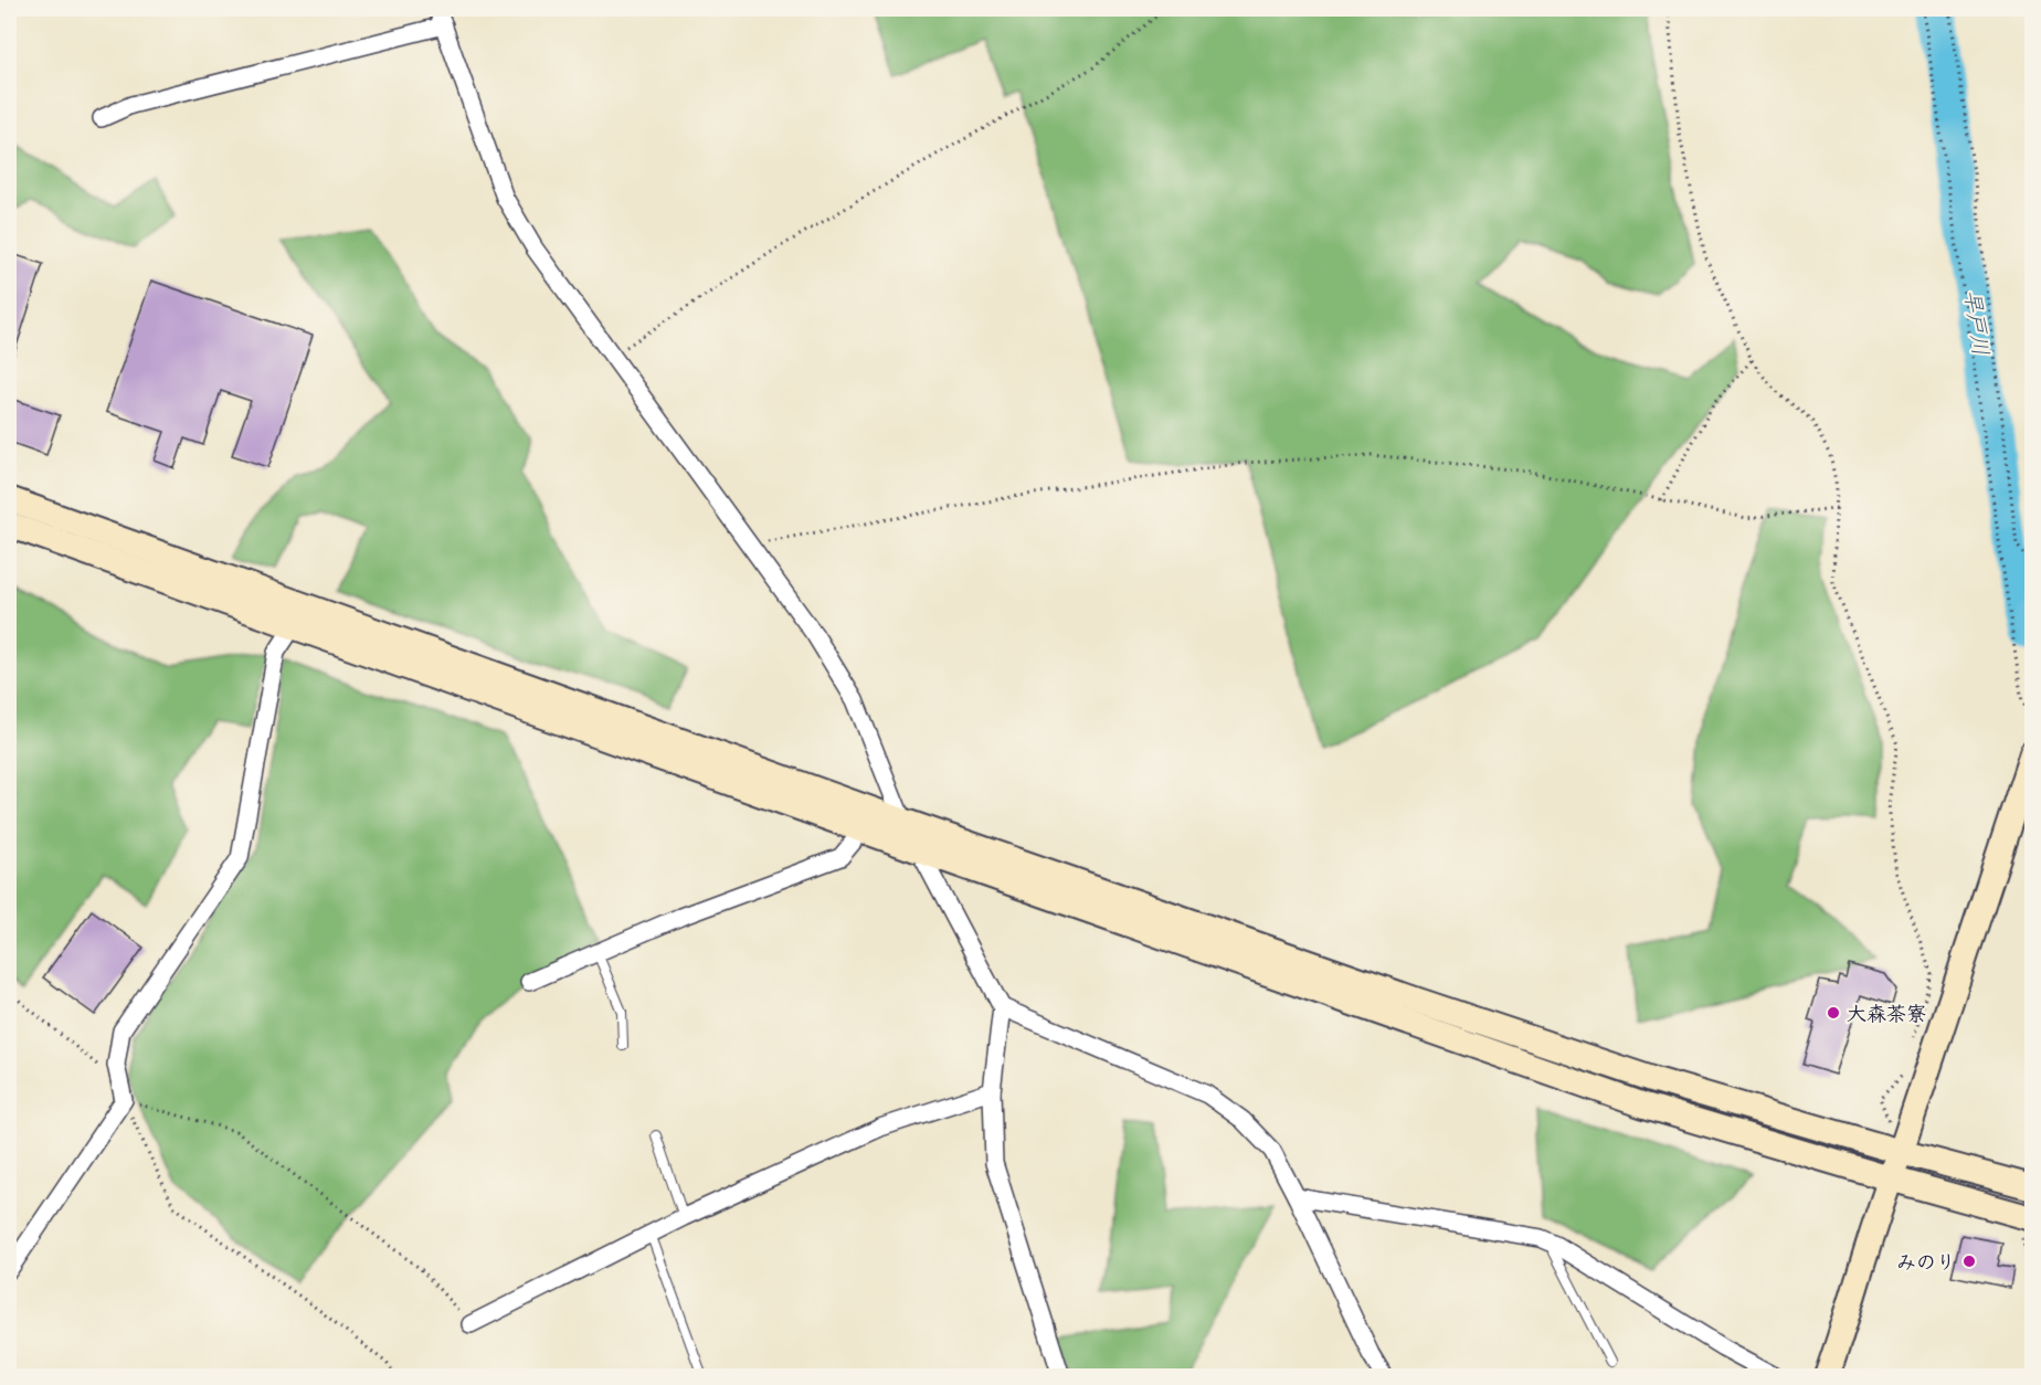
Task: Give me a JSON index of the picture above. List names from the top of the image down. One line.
{"water":["早戸川"],"places":["大森茶寮","みのり"]}
